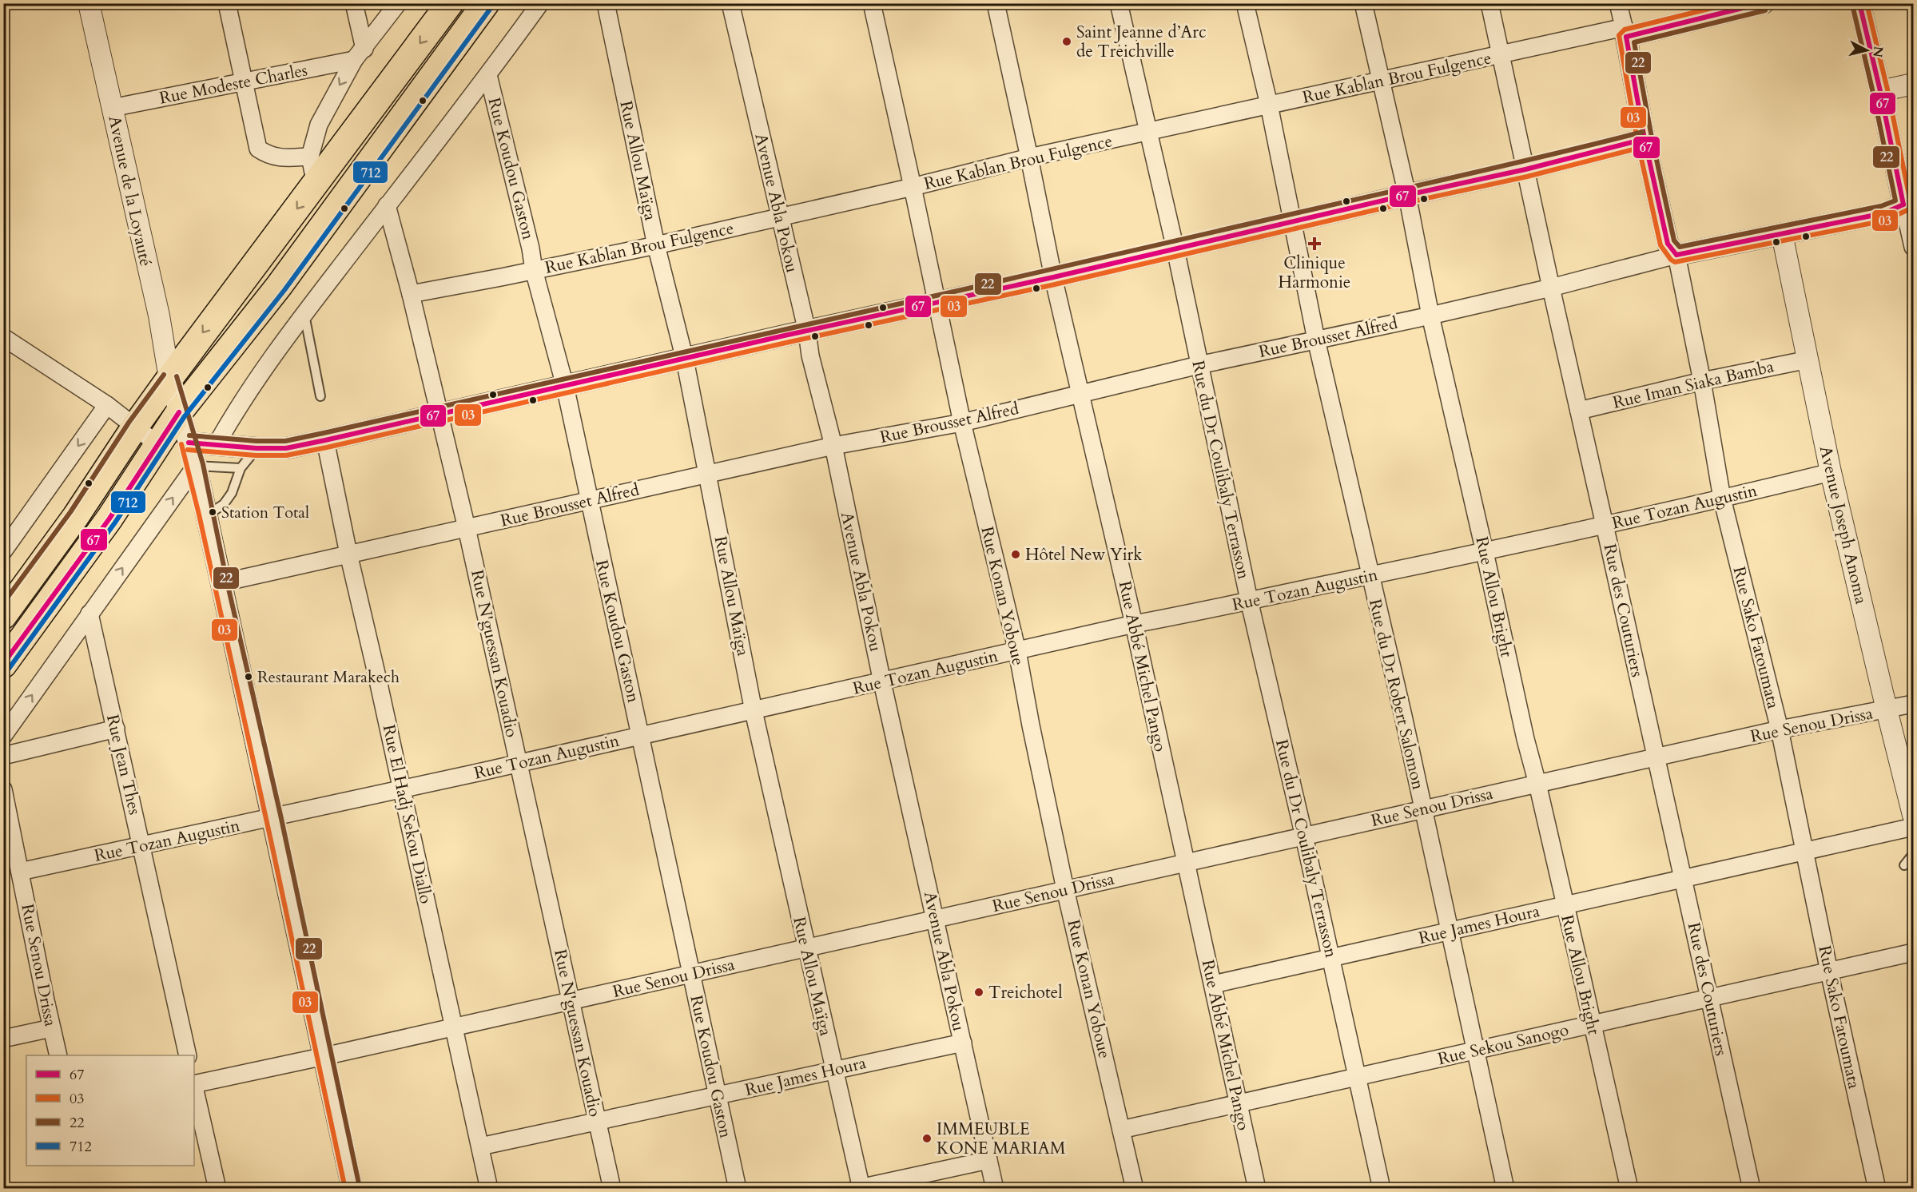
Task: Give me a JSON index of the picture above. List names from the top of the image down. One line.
{"streets":{"street":["Rue Kablan Brou Fulgence","Rue Modeste Charles","Rue Allou Maïga","Rue Koudou Gaston","Avenue de la Loyauté","Avenue Abla Pokou","Rue Brousset Alfred","Rue Iman Siaka Bamba","Rue du Dr Coulibaly Terrasson","Rue Tozan Augustin","Avenue Joseph Anoma","Rue Konan Yoboue","Rue Allou Bright","Rue des Couturiers","Rue Sako Fatoumata","Rue N'guessan Kouadio","Rue Abbé Michel Pango","Rue du Dr Robert Salomon","Rue Senou Drissa","Rue Jean Thes","Rue El Hadj Sekou Diallo","Rue James Houra","Rue Sekou Sanogo"]},"crossings":[["Rue Kablan Brou Fulgence","Rue Allou Maïga"],["Rue Kablan Brou Fulgence","Rue Koudou Gaston"],["Rue Kablan Brou Fulgence","Avenue Abla Pokou"],["Rue Kablan Brou Fulgence","Rue du Dr Coulibaly Terrasson"],["Rue Kablan Brou Fulgence","Rue Konan Yoboue"],["Rue Kablan Brou Fulgence","Rue Allou Bright"],["Rue Kablan Brou Fulgence","Rue des Couturiers"],["Rue Kablan Brou Fulgence","Rue N'guessan Kouadio"],["Rue Kablan Brou Fulgence","Rue Abbé Michel Pango"],["Rue Kablan Brou Fulgence","Rue du Dr Robert Salomon"],["Rue Modeste Charles","Avenue de la Loyauté"],["Rue Allou Maïga","Rue Brousset Alfred"],["Rue Allou Maïga","Rue Tozan Augustin"],["Rue Allou Maïga","Rue Senou Drissa"],["Rue Allou Maïga","Rue James Houra"],["Rue Koudou Gaston","Rue Brousset Alfred"],["Rue Koudou Gaston","Rue Tozan Augustin"],["Rue Koudou Gaston","Rue Senou Drissa"],["Rue Koudou Gaston","Rue James Houra"],["Avenue de la Loyauté","Rue Brousset Alfred"],["Avenue de la Loyauté","Rue Tozan Augustin"],["Avenue de la Loyauté","Rue Senou Drissa"],["Avenue Abla Pokou","Rue Brousset Alfred"],["Avenue Abla Pokou","Rue Tozan Augustin"],["Avenue Abla Pokou","Rue Senou Drissa"],["Avenue Abla Pokou","Rue James Houra"],["Rue Brousset Alfred","Rue du Dr Coulibaly Terrasson"],["Rue Brousset Alfred","Rue Konan Yoboue"],["Rue Brousset Alfred","Rue Allou Bright"],["Rue Brousset Alfred","Rue des Couturiers"],["Rue Brousset Alfred","Rue Sako Fatoumata"],["Rue Brousset Alfred","Rue N'guessan Kouadio"],["Rue Brousset Alfred","Rue Abbé Michel Pango"],["Rue Brousset Alfred","Rue du Dr Robert Salomon"],["Rue Brousset Alfred","Rue El Hadj Sekou Diallo"],["Rue Iman Siaka Bamba","Avenue Joseph Anoma"],["Rue Iman Siaka Bamba","Rue des Couturiers"],["Rue Iman Siaka Bamba","Rue Sako Fatoumata"],["Rue du Dr Coulibaly Terrasson","Rue Tozan Augustin"],["Rue du Dr Coulibaly Terrasson","Rue Senou Drissa"],["Rue du Dr Coulibaly Terrasson","Rue James Houra"],["Rue du Dr Coulibaly Terrasson","Rue Sekou Sanogo"],["Rue Tozan Augustin","Avenue Joseph Anoma"],["Rue Tozan Augustin","Rue Konan Yoboue"],["Rue Tozan Augustin","Rue Allou Bright"],["Rue Tozan Augustin","Rue des Couturiers"],["Rue Tozan Augustin","Rue Sako Fatoumata"],["Rue Tozan Augustin","Rue N'guessan Kouadio"],["Rue Tozan Augustin","Rue Abbé Michel Pango"],["Rue Tozan Augustin","Rue du Dr Robert Salomon"],["Rue Tozan Augustin","Rue Senou Drissa"],["Rue Tozan Augustin","Rue Jean Thes"],["Rue Tozan Augustin","Rue El Hadj Sekou Diallo"],["Avenue Joseph Anoma","Rue Senou Drissa"],["Rue Konan Yoboue","Rue Senou Drissa"],["Rue Konan Yoboue","Rue Sekou Sanogo"],["Rue Allou Bright","Rue Senou Drissa"],["Rue Allou Bright","Rue James Houra"],["Rue Allou Bright","Rue Sekou Sanogo"],["Rue des Couturiers","Rue Senou Drissa"],["Rue des Couturiers","Rue James Houra"],["Rue des Couturiers","Rue Sekou Sanogo"],["Rue Sako Fatoumata","Rue Senou Drissa"],["Rue Sako Fatoumata","Rue James Houra"],["Rue Sako Fatoumata","Rue Sekou Sanogo"],["Rue N'guessan Kouadio","Rue Senou Drissa"],["Rue N'guessan Kouadio","Rue James Houra"],["Rue Abbé Michel Pango","Rue Senou Drissa"],["Rue Abbé Michel Pango","Rue James Houra"],["Rue Abbé Michel Pango","Rue Sekou Sanogo"],["Rue du Dr Robert Salomon","Rue Senou Drissa"],["Rue du Dr Robert Salomon","Rue James Houra"],["Rue du Dr Robert Salomon","Rue Sekou Sanogo"],["Rue Senou Drissa","Rue El Hadj Sekou Diallo"],["Rue El Hadj Sekou Diallo","Rue James Houra"]],"places":{"other":["Saint Jeanne d’Arc de Treichville","Station Total","Hôtel New Yirk","Restaurant Marakech","Treichotel","IMMEUBLE KONE MARIAM"],"health":["Clinique Harmonie"]},"lines":["transit line 67","transit line 03","transit line 22","transit line 712"],"legend":["67","03","22","712"],"north":"right"}
